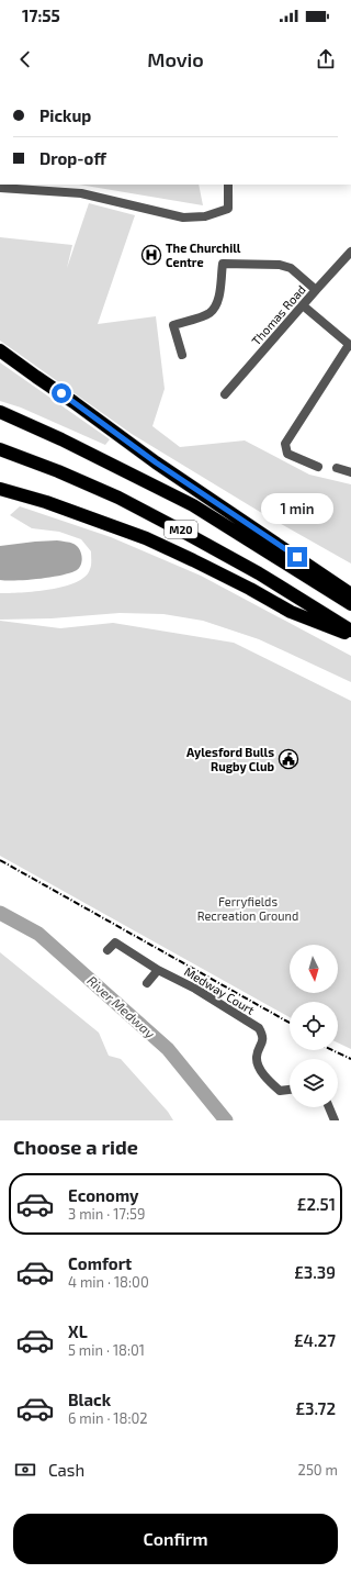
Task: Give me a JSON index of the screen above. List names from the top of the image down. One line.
{"streets":{"highway":["M20"],"street":["Thomas Road","Medway Court"]},"water":["River Medway"],"parks":["Ferryfields Recreation Ground"],"places":{"hospital":["The Churchill Centre"],"public building":["Aylesford Bulls Rugby Club"]},"north":"bottom","page":{"status":"17:55","header":"Movio","banner":["Pickup","Drop-off"],"bubble":"1 min","heading":"Choose a ride","list":[{"name":"Economy","note":"3 min · 17:59","value":"£2.51"},{"name":"Comfort","note":"4 min · 18:00","value":"£3.39"},{"name":"XL","note":"5 min · 18:01","value":"£4.27"},{"name":"Black","note":"6 min · 18:02","value":"£3.72"}],"pay":["Cash","250 m"],"buttons":"Confirm"}}
